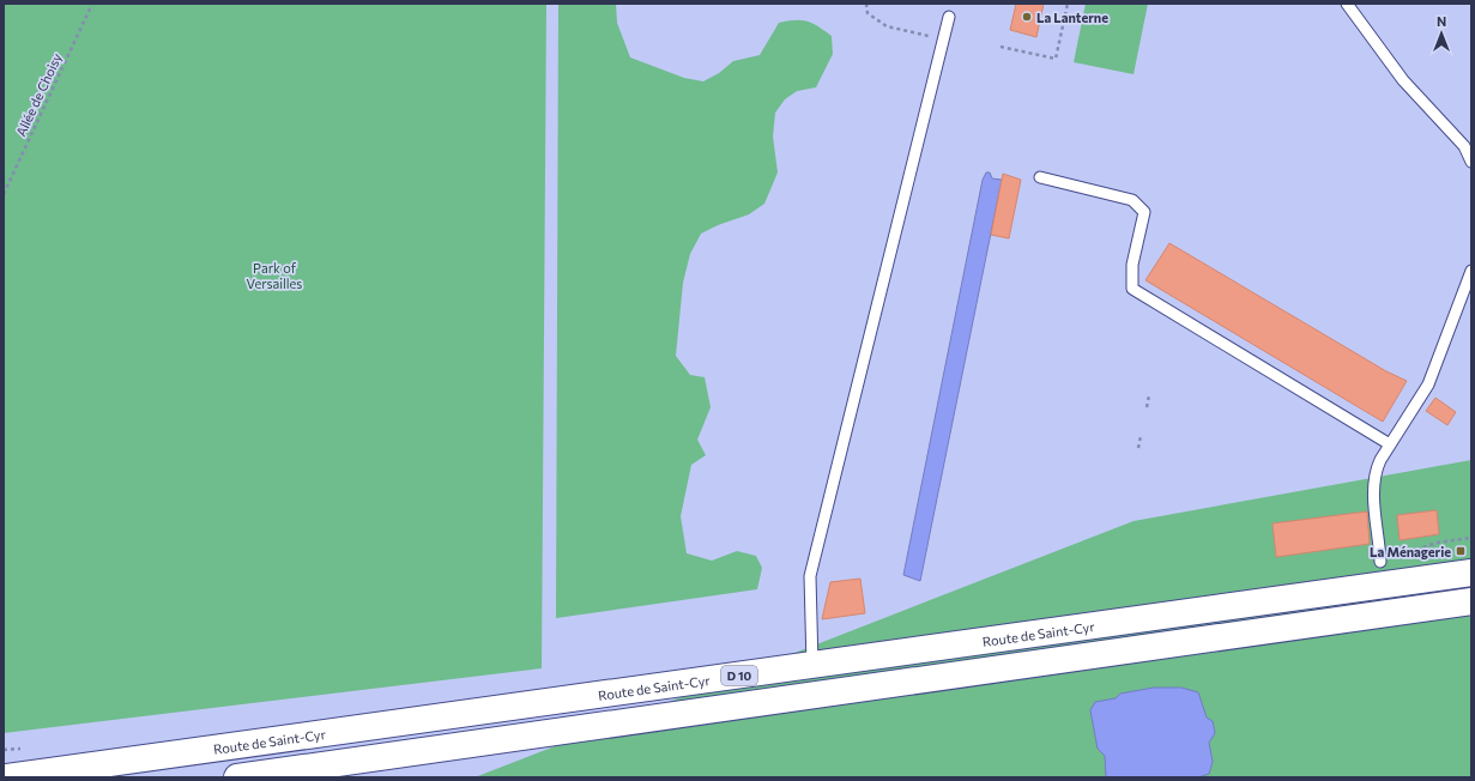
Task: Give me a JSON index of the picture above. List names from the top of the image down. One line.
{"streets":{"main road":["Route de Saint-Cyr","D 10"],"path":["Allée de Choisy"]},"parks":["Park of Versailles"],"places":{"other":["La Lanterne"],"transit":["La Ménagerie"]},"north":"top"}
